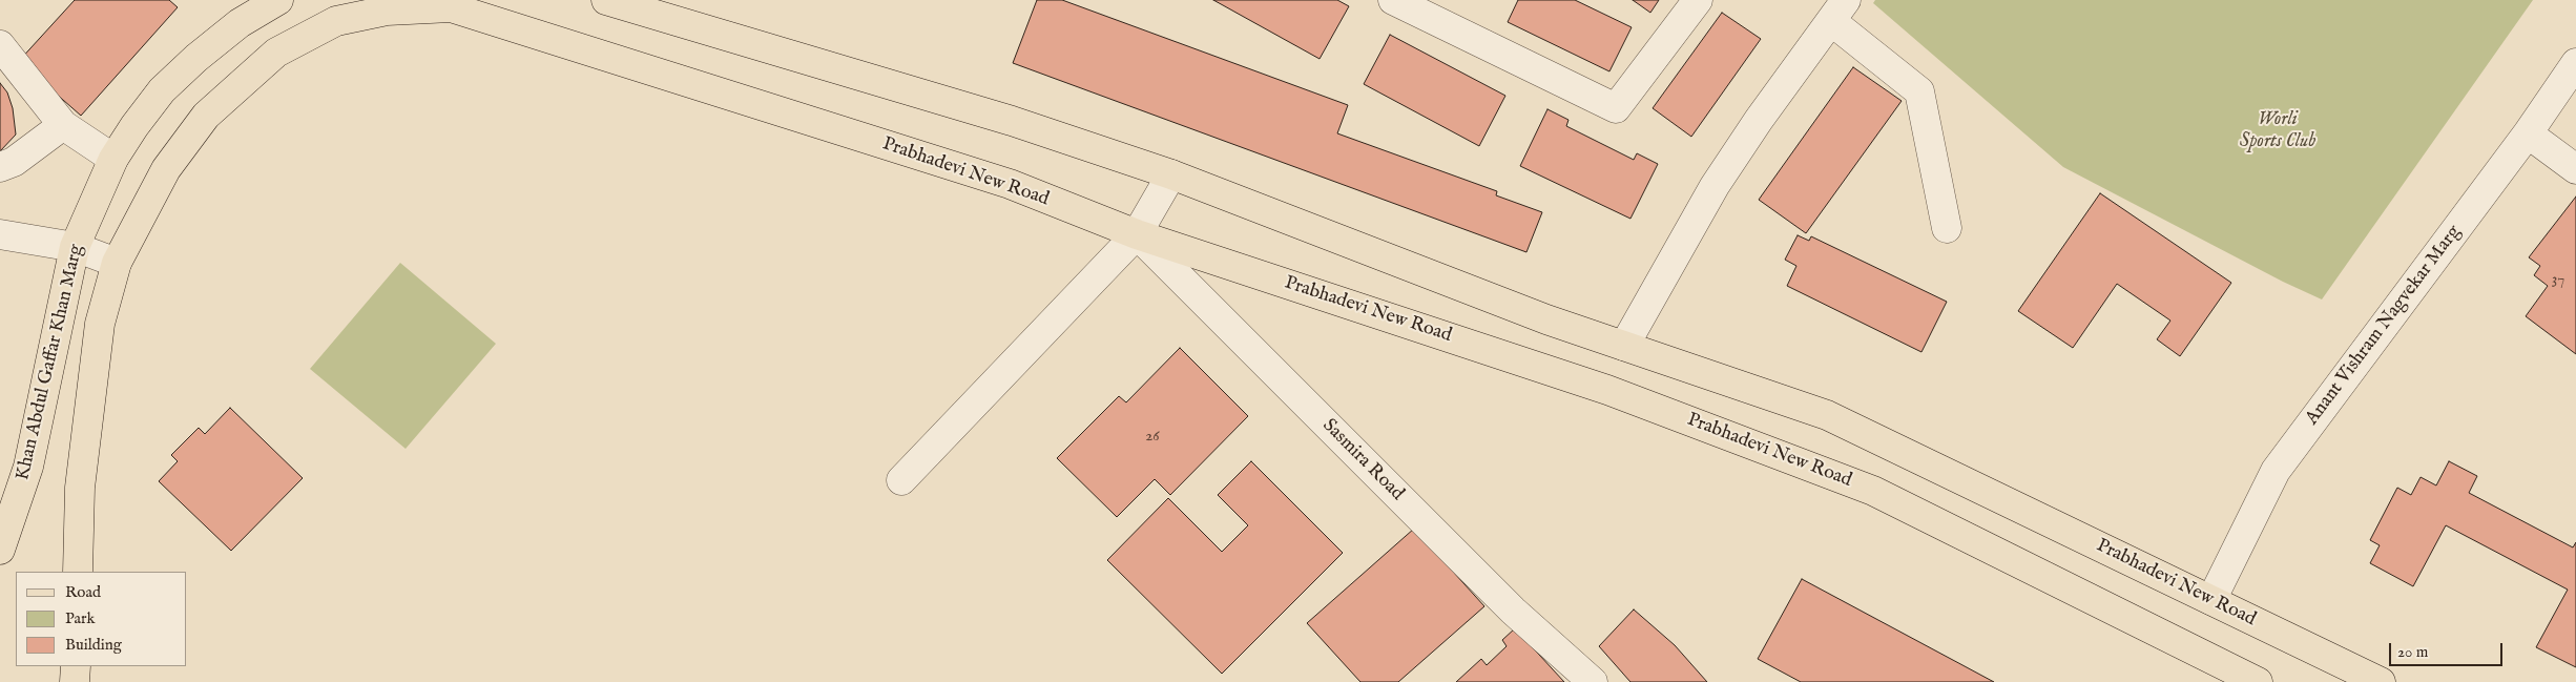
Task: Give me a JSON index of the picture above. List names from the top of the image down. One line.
{"streets":{"main road":["Prabhadevi New Road","Khan Abdul Gaffar Khan Marg"],"street":["Anant Vishram Nagvekar Marg","Sasmira Road"]},"crossings":[["Prabhadevi New Road","Anant Vishram Nagvekar Marg"],["Prabhadevi New Road","Sasmira Road"]],"parks":["Worli Sports Club"],"house_numbers":["37","26"],"legend":["Road","Park","Building"],"scale_bar":"20 m"}
